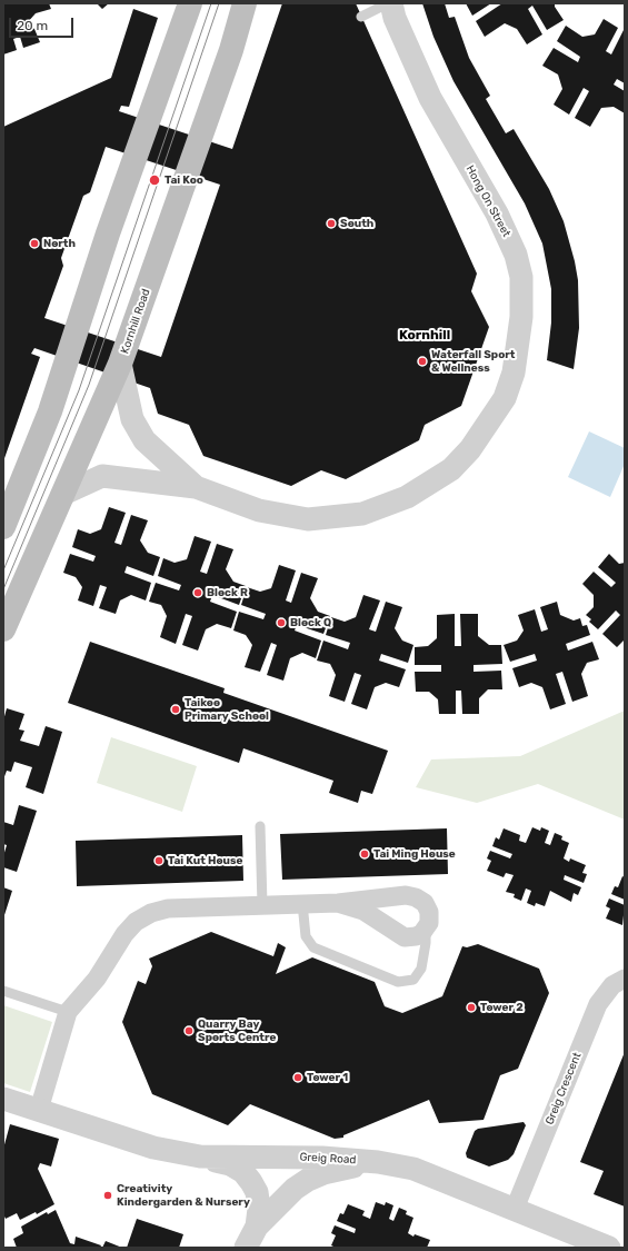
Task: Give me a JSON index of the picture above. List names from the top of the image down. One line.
{"streets":{"main road":["Kornhill Road"],"street":["Hong On Street","Greig Crescent","Greig Road"]},"crossings":[["Hong On Street","Kornhill Road"],["Greig Crescent","Greig Road"]],"districts":["Kornhill"],"places":["Tai Koo","South","North","Waterfall Sport & Wellness","Block R","Block Q","Taikoo Primary School","Tai Ming House","Tai Kut House","Tower 2","Quarry Bay Sports Centre","Tower 1","Creativity Kindergarden & Nursery"],"scale_bar":"20 m"}
